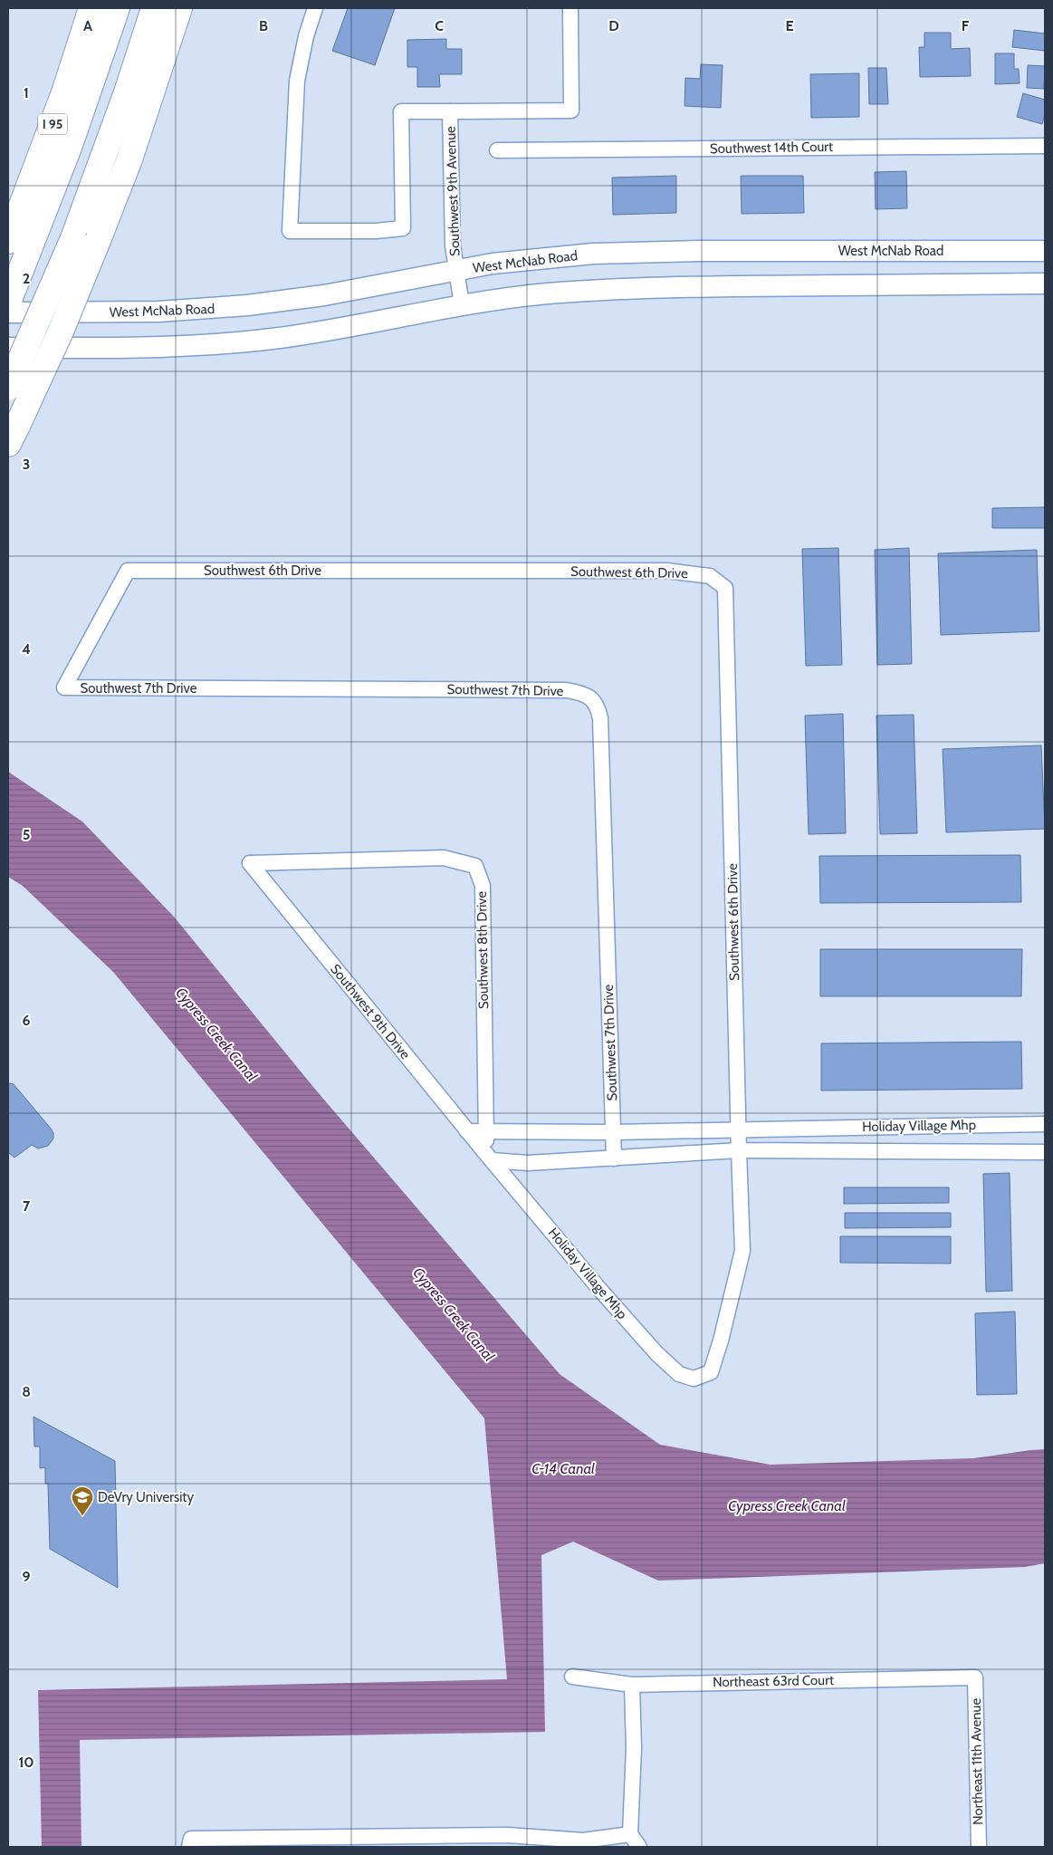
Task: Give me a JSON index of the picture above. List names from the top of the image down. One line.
{"streets":{"highway":["I 95"],"main road":["West McNab Road"],"street":["Southwest 14th Court","Southwest 9th Avenue","Southwest 6th Drive","Southwest 7th Drive","Southwest 8th Drive","Southwest 9th Drive","Holiday Village Mhp","Northeast 63rd Court","Northeast 11th Avenue"]},"crossings":[["Southwest 9th Avenue","West McNab Road"],["Southwest 6th Drive","Southwest 7th Drive"],["Southwest 6th Drive","Holiday Village Mhp"],["Southwest 7th Drive","Holiday Village Mhp"],["Southwest 8th Drive","Southwest 9th Drive"],["Southwest 8th Drive","Holiday Village Mhp"],["Southwest 9th Drive","Holiday Village Mhp"],["Northeast 63rd Court","Northeast 11th Avenue"]],"water":["Cypress Creek Canal","C-14 Canal"],"places":{"school or university":["DeVry University"]},"grid":{"columns":["A","B","C","D","E","F"],"rows":["1","2","3","4","5","6","7","8","9","10"]}}
